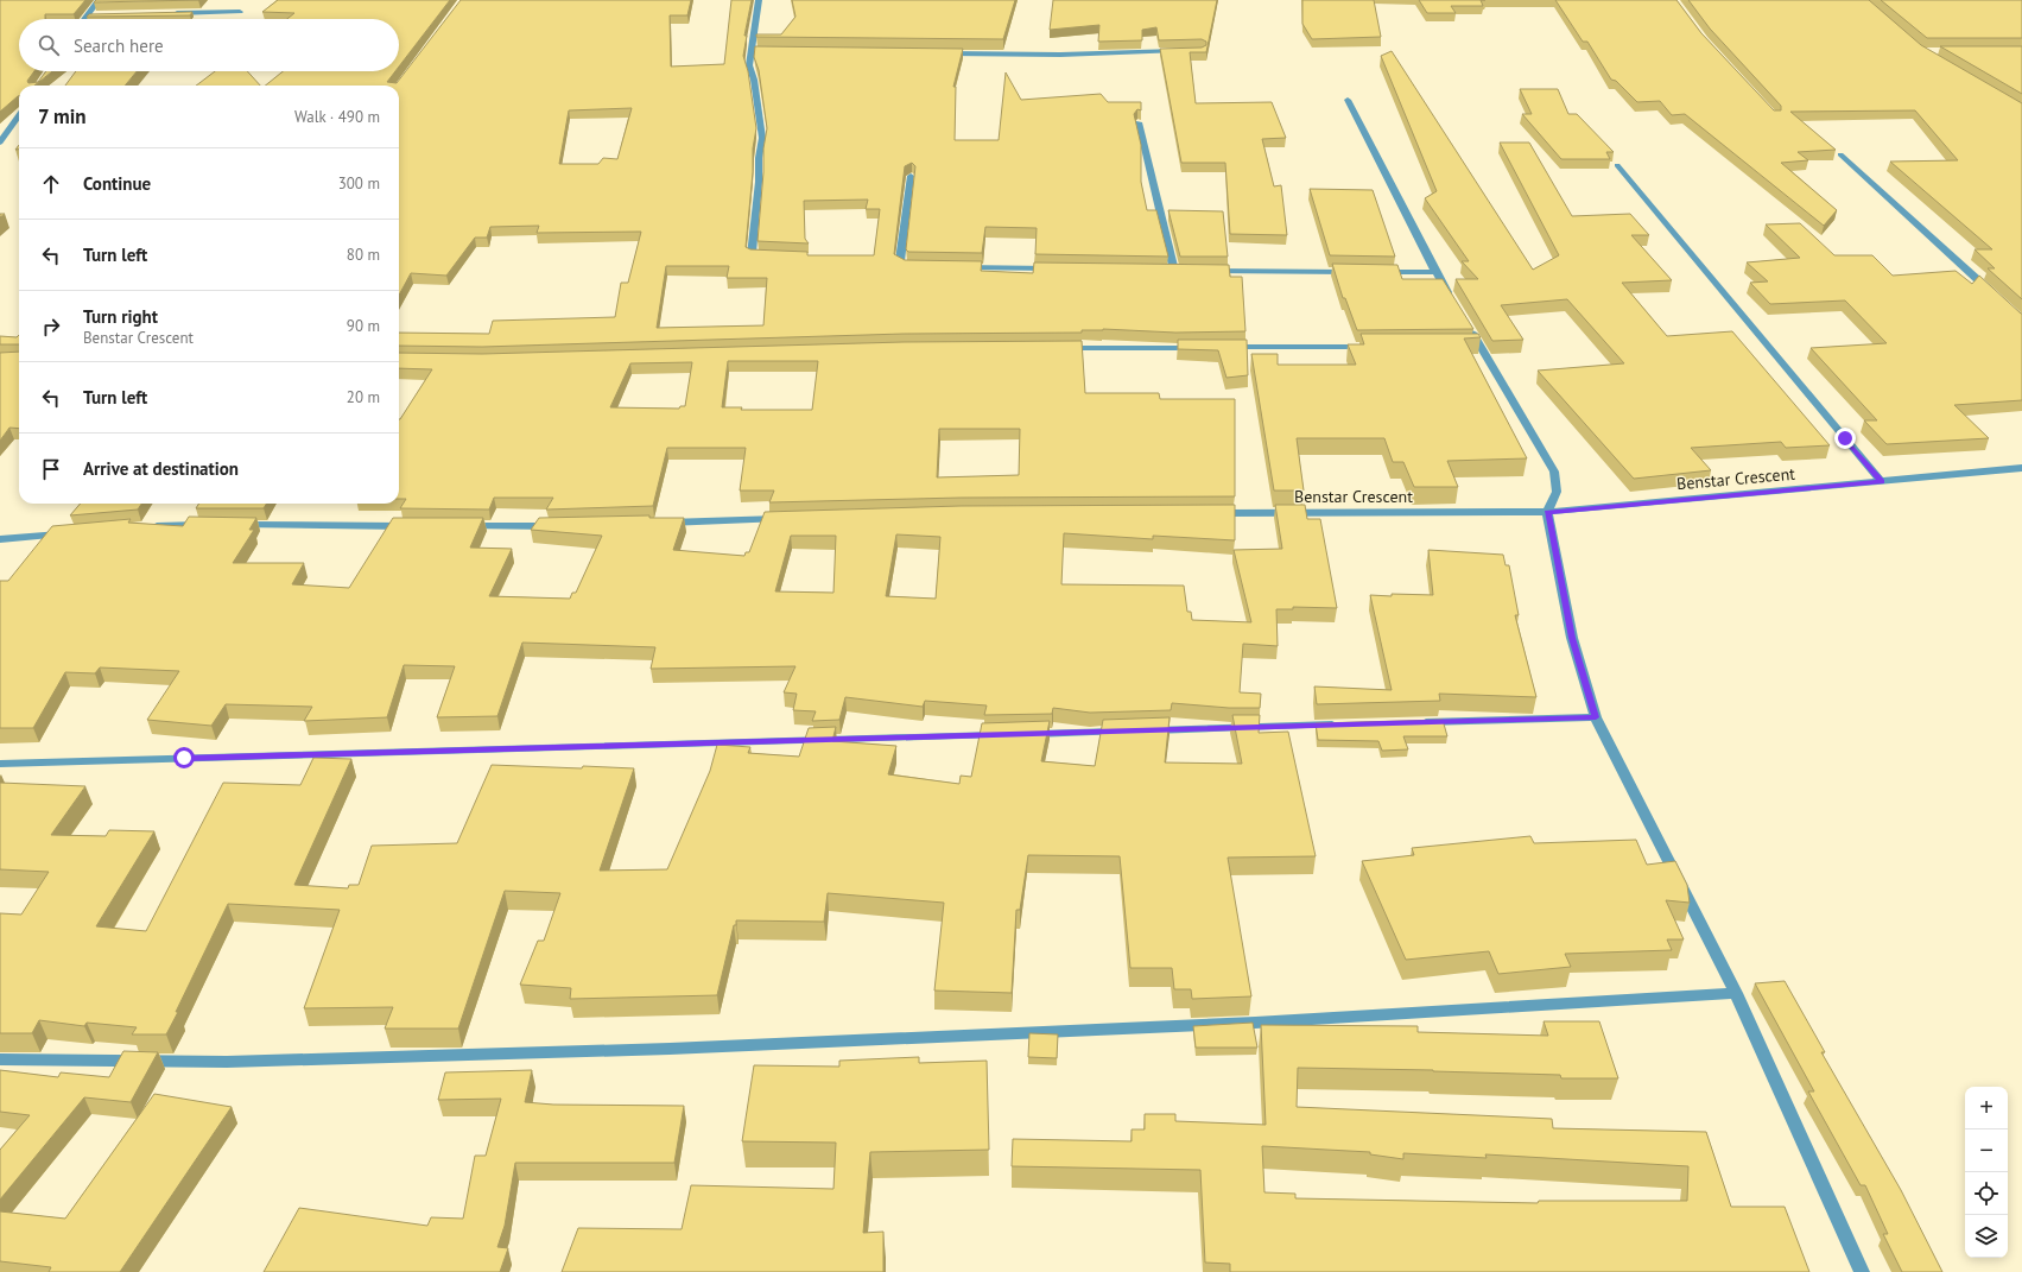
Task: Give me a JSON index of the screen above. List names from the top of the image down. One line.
{"streets":{"street":["Benstar Crescent"]},"page":{"search":"Search here","heading":["7 min","Walk · 490 m"],"list":[["Continue","300 m"],["Turn left","80 m"],["Turn right","Benstar Crescent","90 m"],["Turn left","20 m"],"Arrive at destination"],"map_buttons":["+","−"]}}
